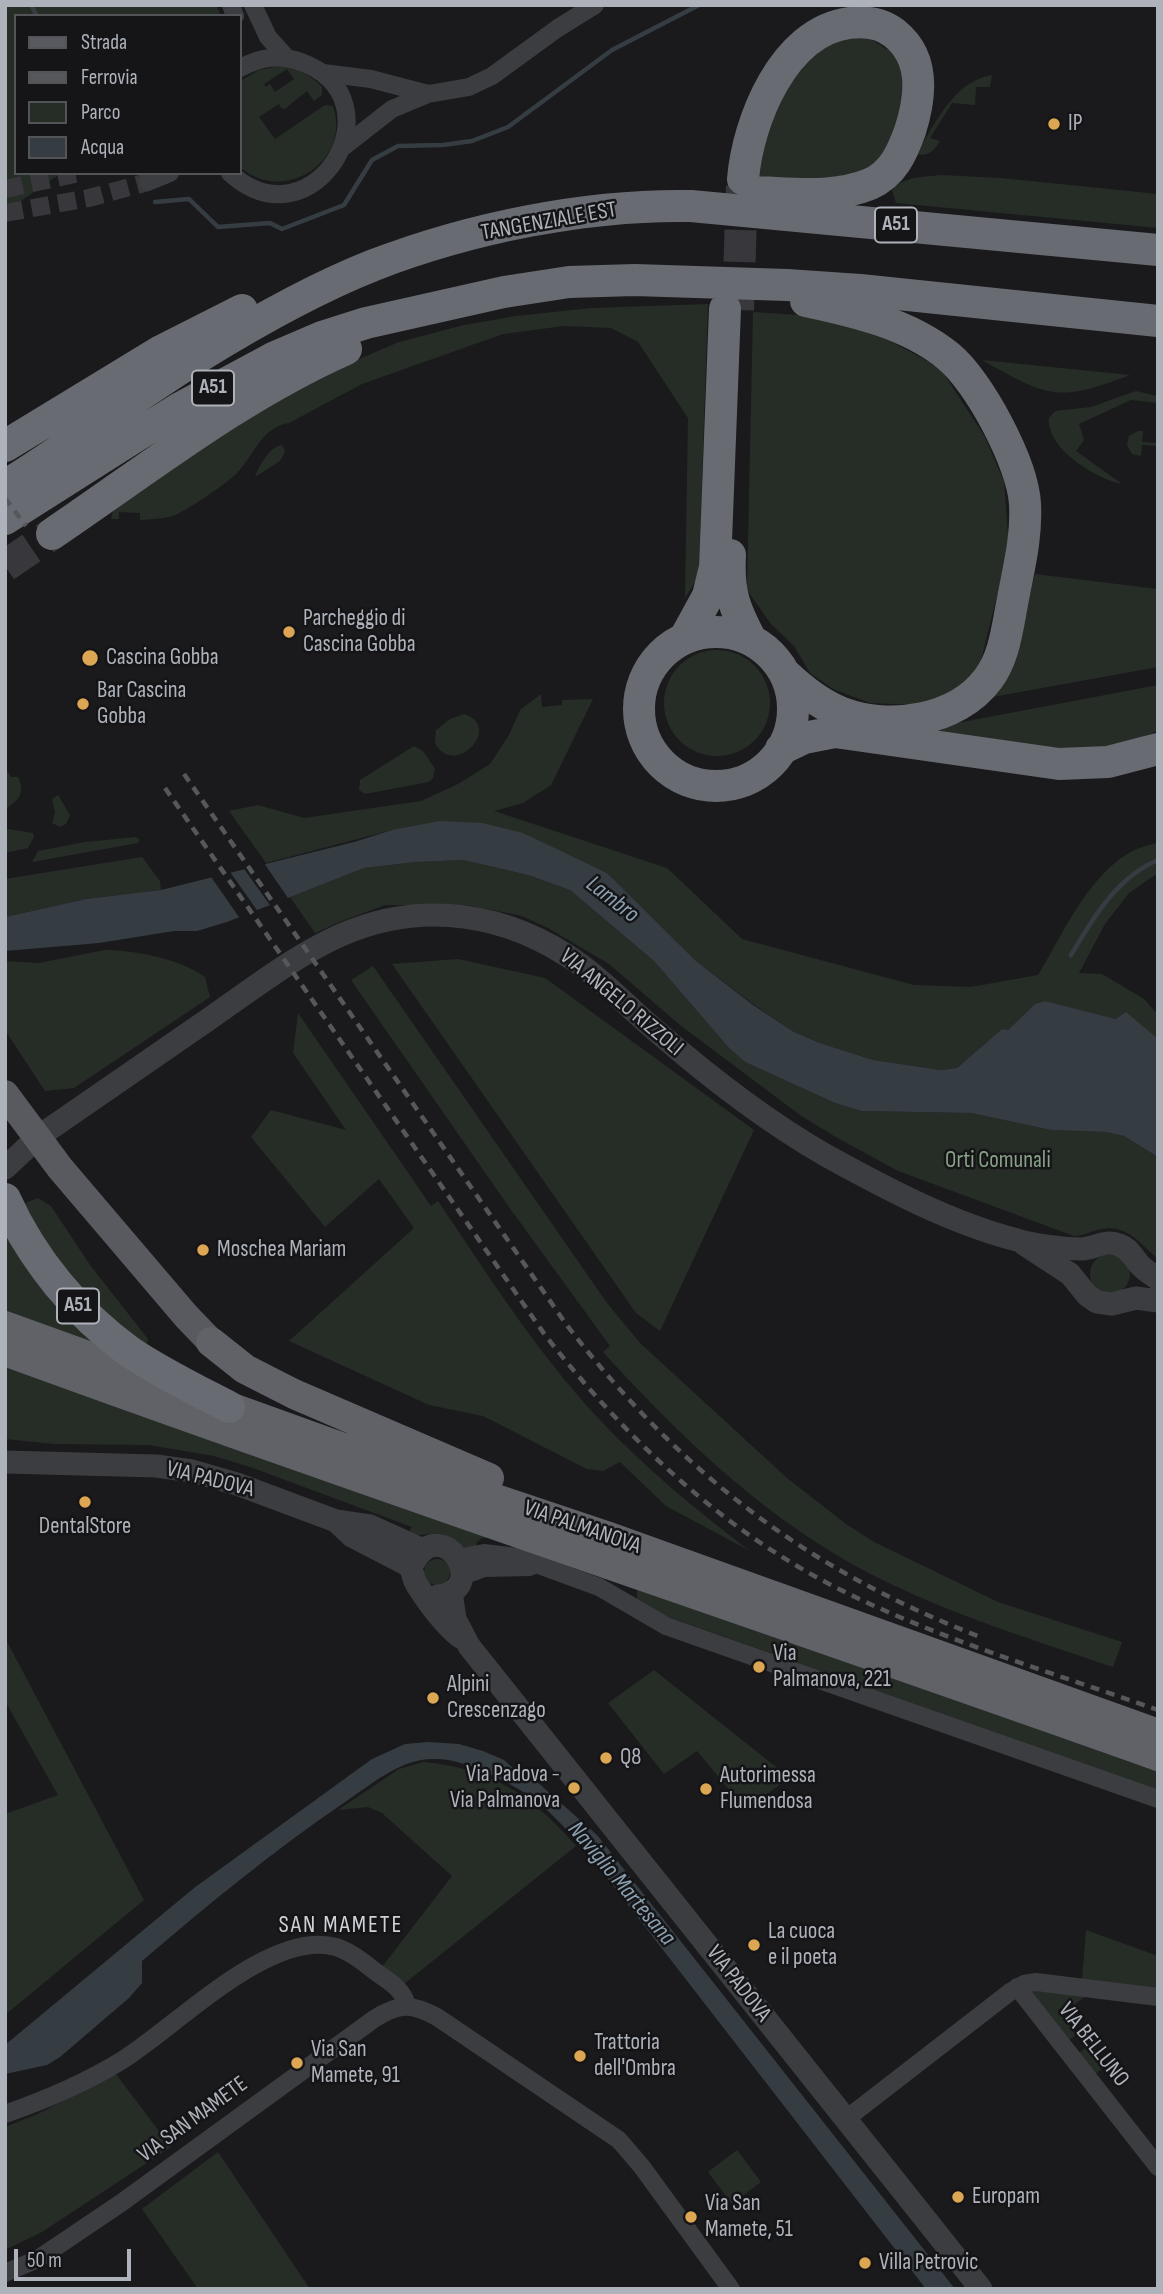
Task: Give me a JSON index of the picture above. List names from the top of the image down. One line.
{"streets":{"highway":["TANGENZIALE EST","A51","VIA PALMANOVA"],"street":["VIA ANGELO RIZZOLI","VIA PADOVA","VIA BELLUNO","VIA SAN MAMETE"]},"crossings":[["A51","VIA PALMANOVA"]],"districts":["SAN MAMETE"],"water":["Lambro","Naviglio Martesana"],"parks":["Orti Comunali"],"places":["IP","Parcheggio di Cascina Gobba","Cascina Gobba","Bar Cascina Gobba","Moschea Mariam","DentalStore","Via Palmanova, 221","Alpini Crescenzago","Q8","Via Padova - Via Palmanova","Autorimessa Flumendosa","La cuoca e il poeta","Trattoria dell'Ombra","Via San Mamete, 91","Europam","Via San Mamete, 51","Villa Petrovic"],"legend":["Strada","Ferrovia","Parco","Acqua"],"scale_bar":"50 m"}
